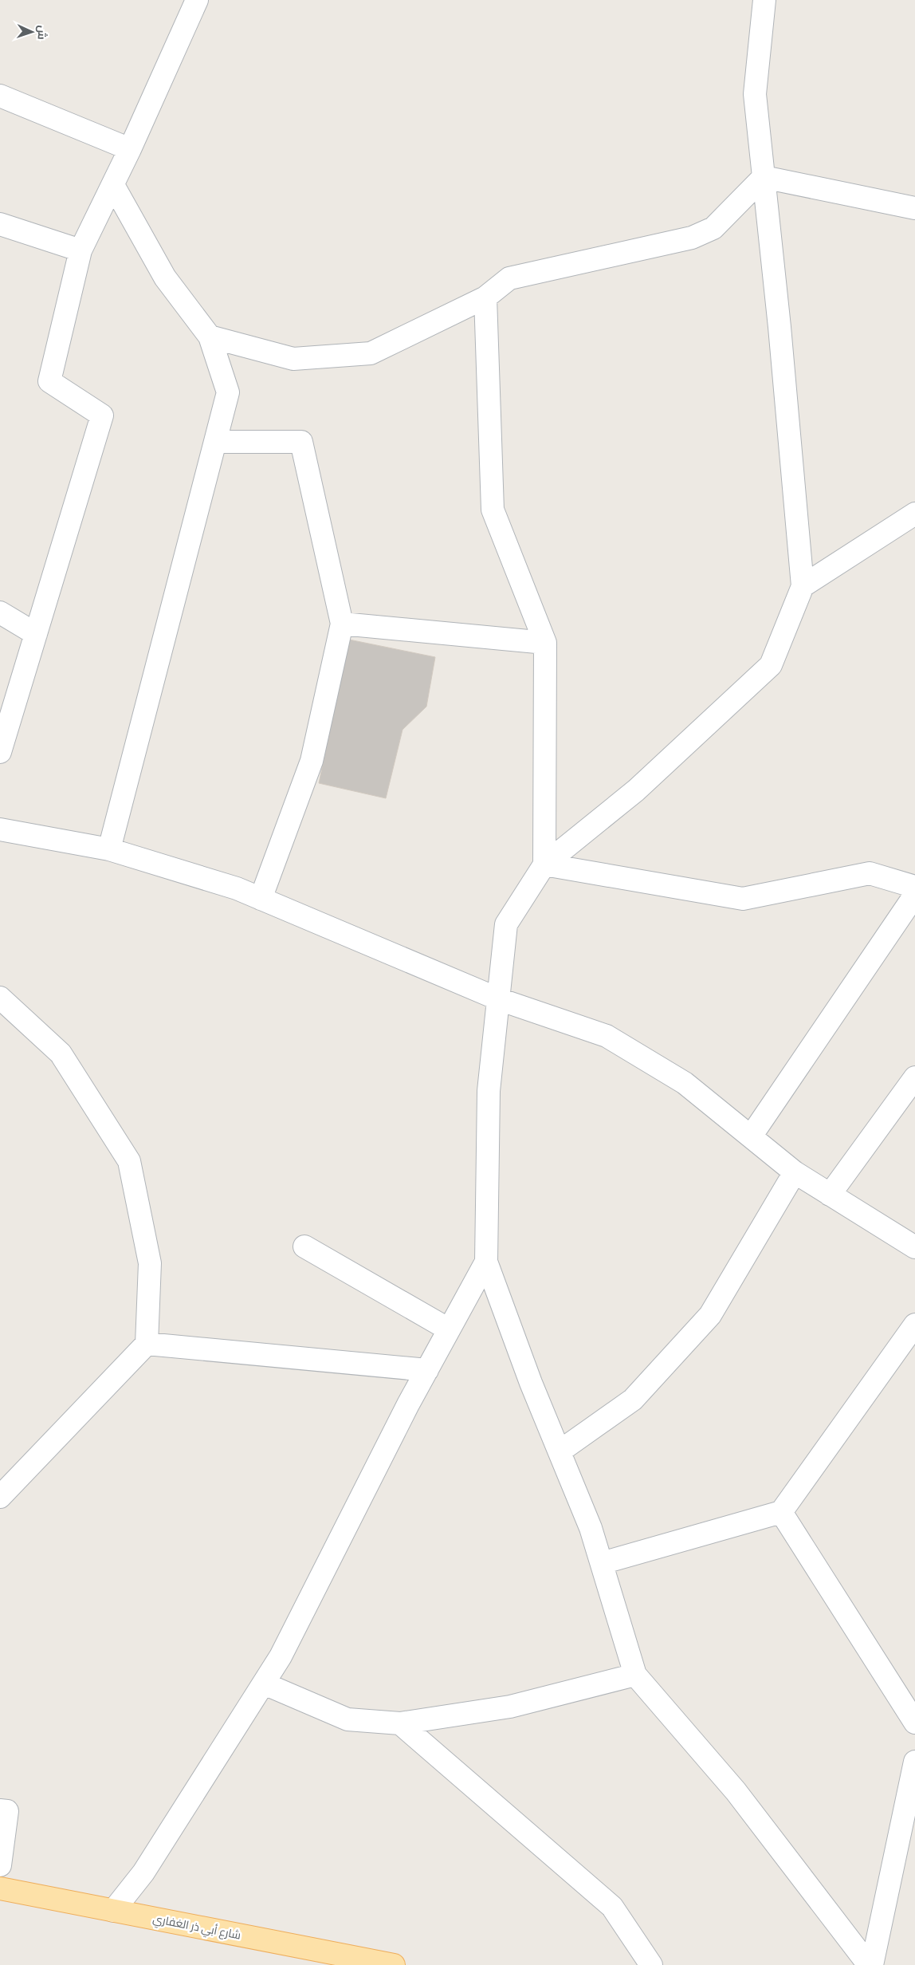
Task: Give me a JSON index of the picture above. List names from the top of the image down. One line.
{"streets":{"main road":["شارع أبي ذر الغفاري"]},"north":"right"}
